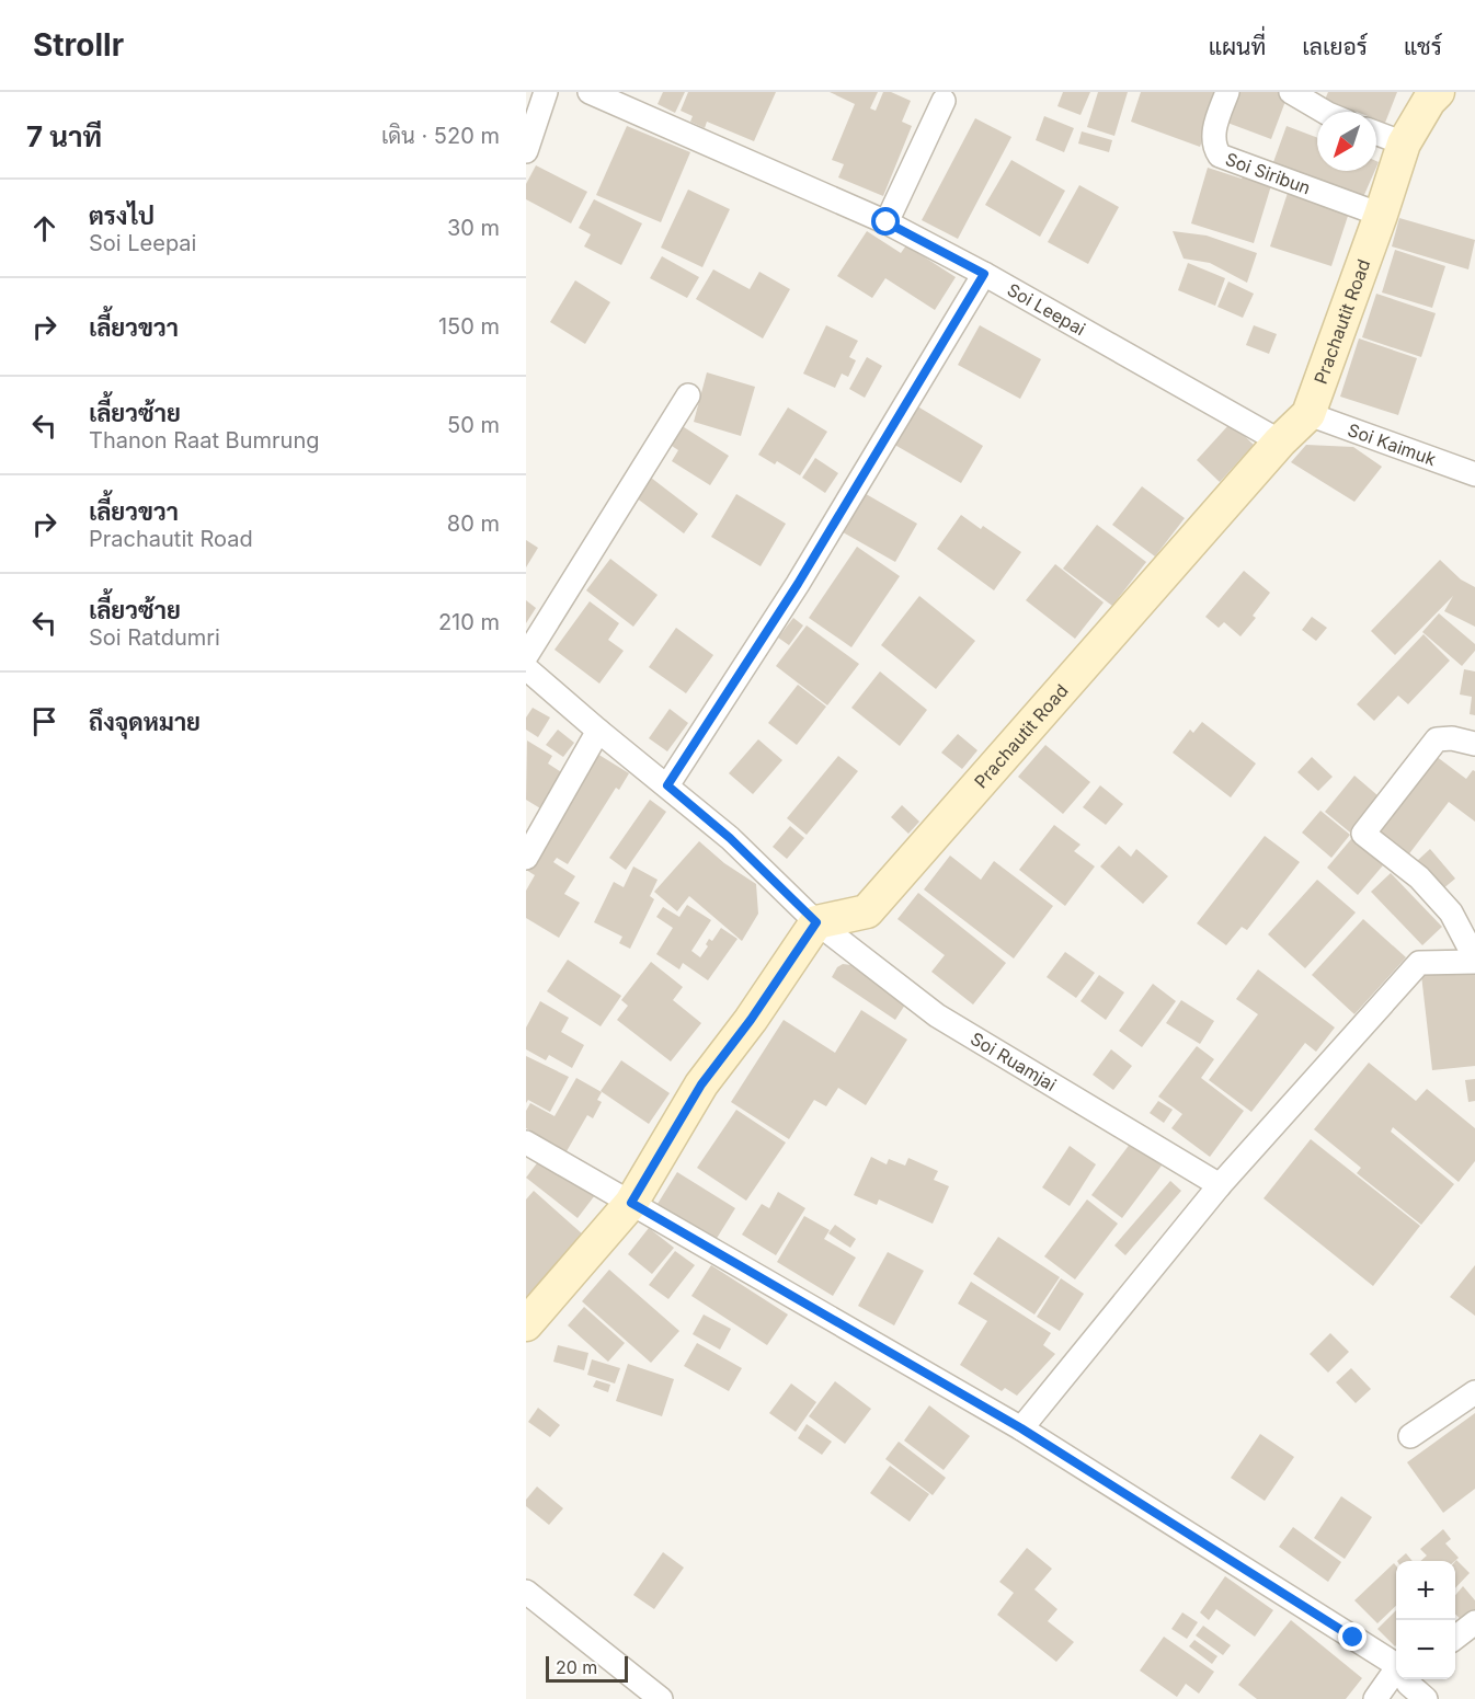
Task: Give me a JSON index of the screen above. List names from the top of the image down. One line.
{"streets":{"street":["Soi Siribun","Soi Leepai","Prachautit Road","Soi Kaimuk","Soi Ruamjai"]},"crossings":[["Soi Siribun","Prachautit Road"],["Soi Leepai","Prachautit Road"],["Prachautit Road","Soi Kaimuk"],["Prachautit Road","Soi Ruamjai"]],"scale_bar":"20 m","north":"bottom left","page":{"header":"Strollr","nav":["แผนที่","เลเยอร์","แชร์"],"heading":["7 นาที","เดิน · 520 m"],"list":[["ตรงไป","Soi Leepai","30 m"],["เลี้ยวขวา","150 m"],["เลี้ยวซ้าย","Thanon Raat Bumrung","50 m"],["เลี้ยวขวา","Prachautit Road","80 m"],["เลี้ยวซ้าย","Soi Ratdumri","210 m"],"ถึงจุดหมาย"],"map_buttons":["+","−"],"scale":"20 m"}}
